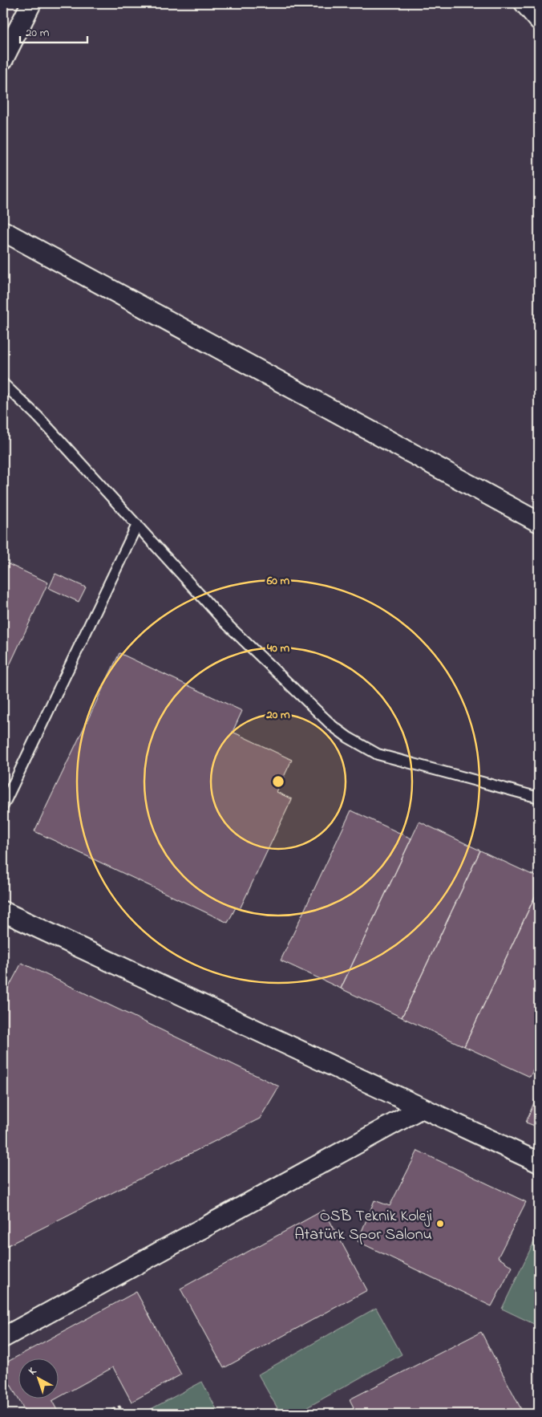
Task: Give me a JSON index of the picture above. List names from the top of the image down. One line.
{"places":["OSB Teknik Koleji Atatürk Spor Salonu"],"scale_bar":"20 m","north":"top left","rings":["60 m","40 m","20 m"]}
